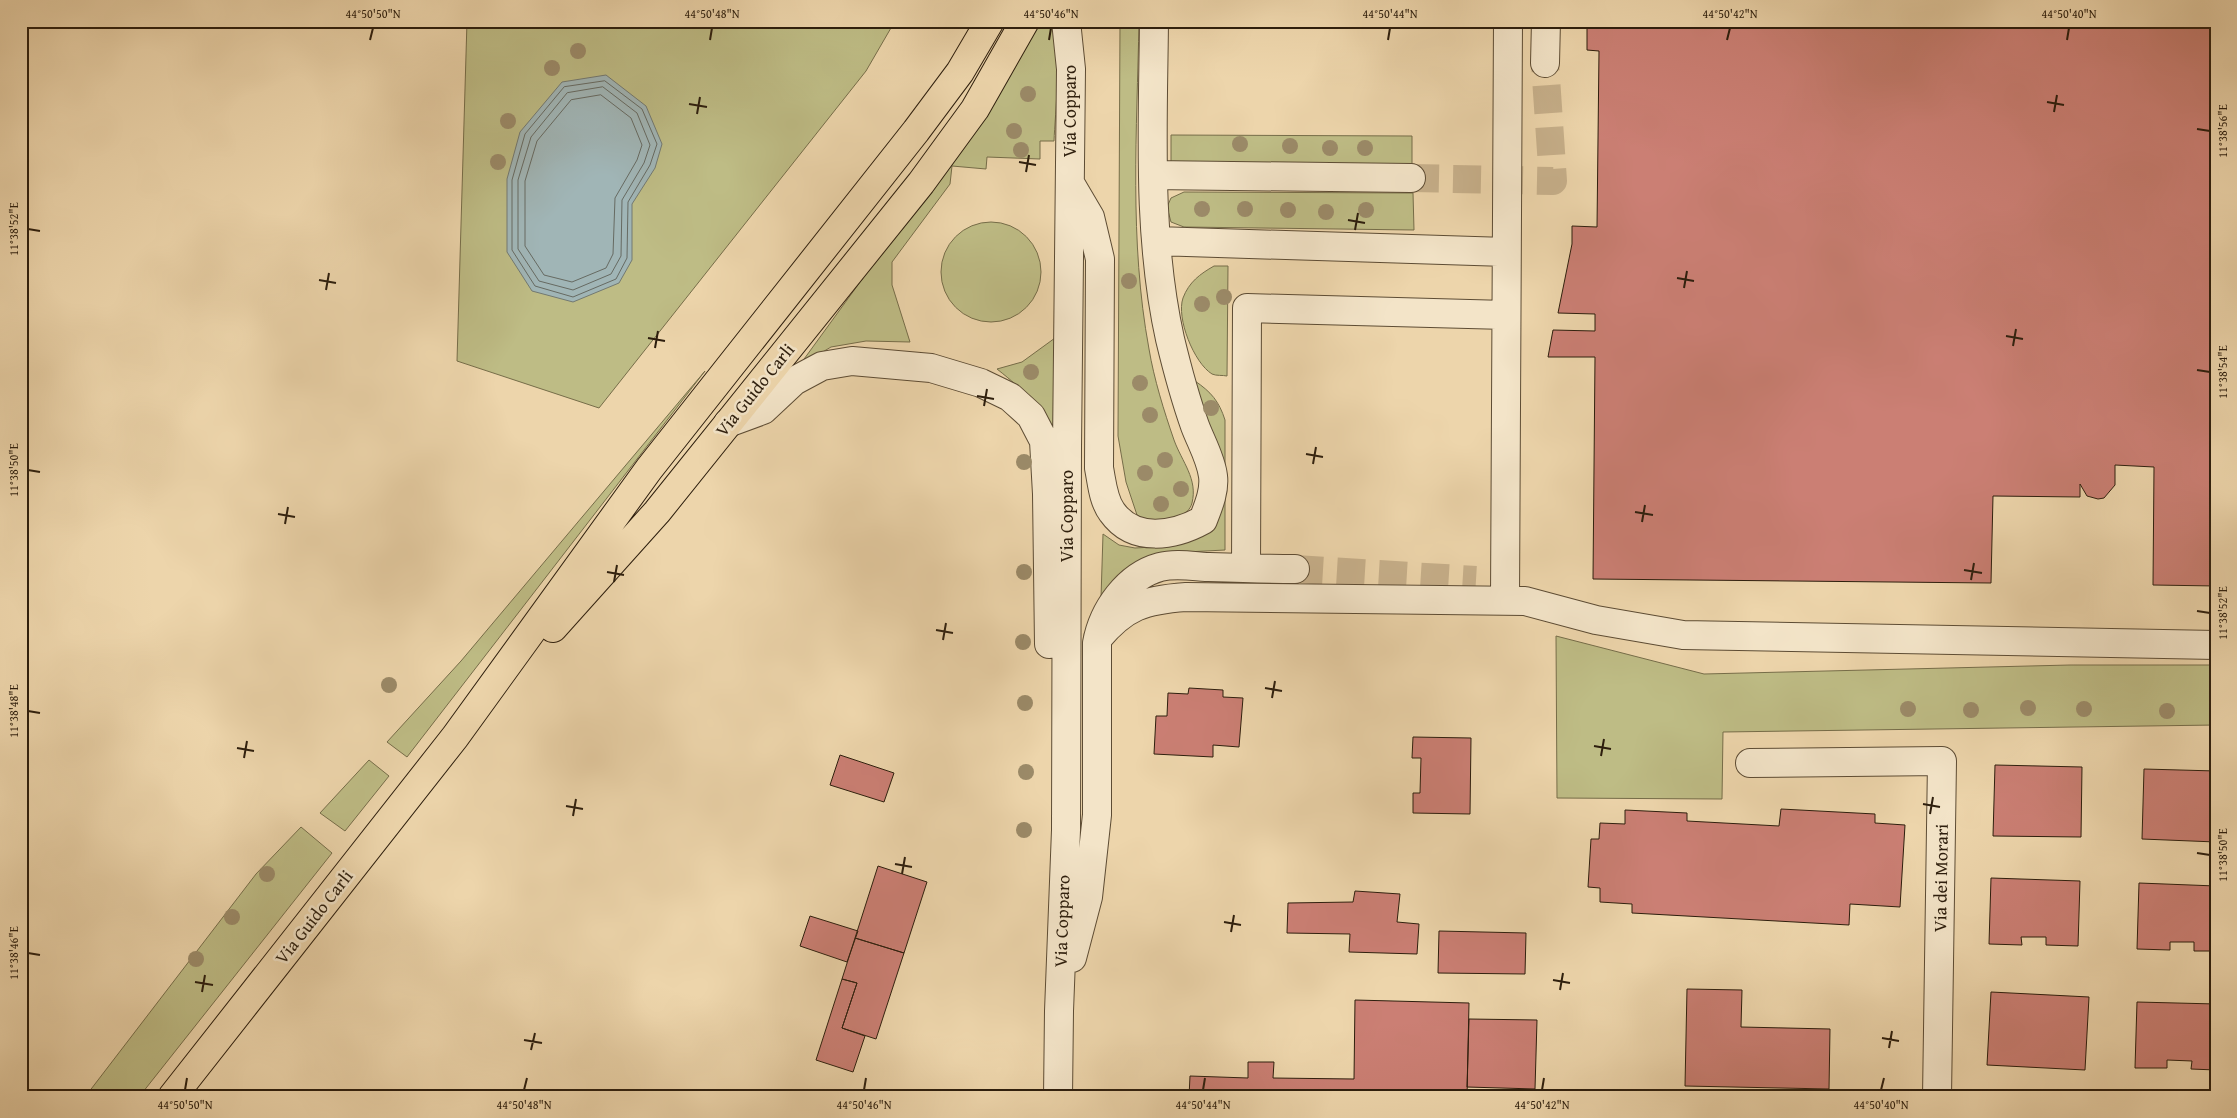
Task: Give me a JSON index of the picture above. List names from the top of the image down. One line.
{"streets":{"main road":["Via Guido Carli"],"street":["Via Copparo","Via dei Morari"]},"crossings":[["Via Copparo","Via Guido Carli"]],"coordinates":["44°50'50\"N","44°50'48\"N","44°50'46\"N","44°50'44\"N","44°50'42\"N","44°50'40\"N","11°38'56\"E","11°38'52\"E","11°38'54\"E","11°38'50\"E","11°38'48\"E","11°38'46\"E"]}
